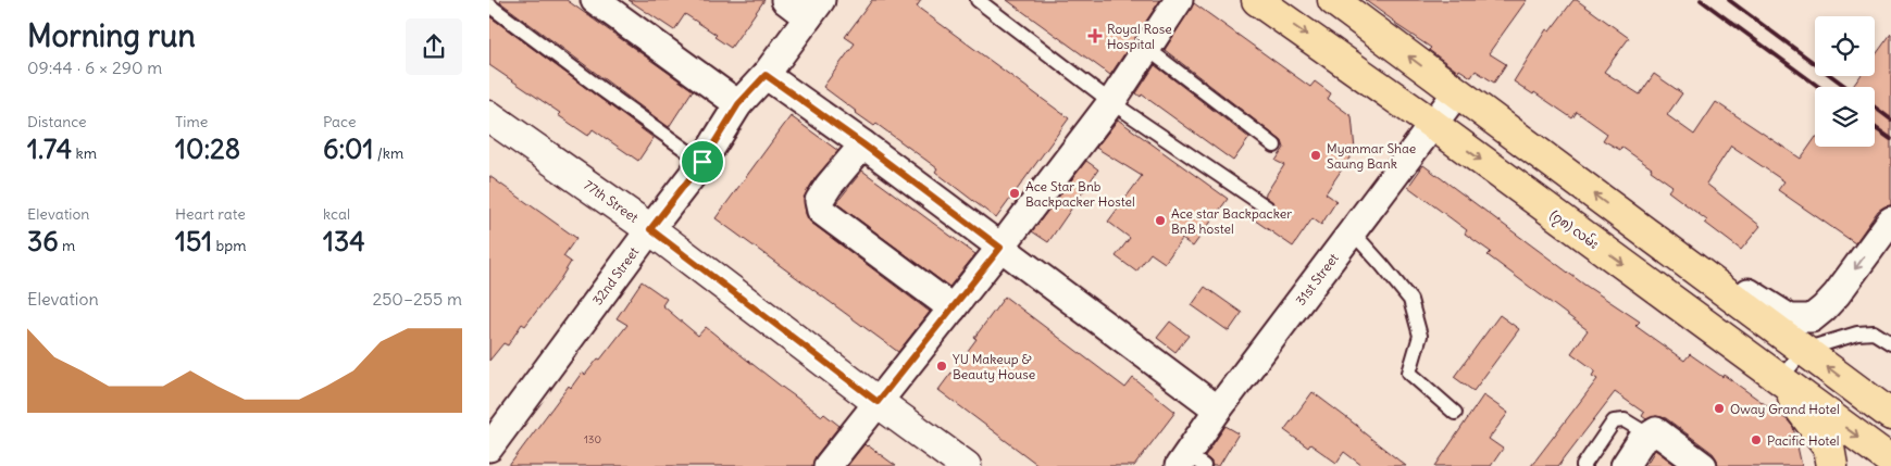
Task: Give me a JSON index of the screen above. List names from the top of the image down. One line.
{"streets":{"main road":["(၇၈) လမ်း"],"street":["77th Street","32nd Street","31st Street"]},"crossings":[["77th Street","32nd Street"],["(၇၈) လမ်း","31st Street"]],"places":{"health":["Royal Rose Hospital"],"other":["Myanmar Shae Saung Bank","Ace Star Bnb Backpacker Hostel","Ace star Backpacker BnB hostel","YU Makeup & Beauty House","Oway Grand Hotel","Pacific Hotel"]},"house_numbers":["130"],"page":{"heading":["Morning run","09:44 · 6 × 290 m"],"stats":[["Distance","1.74 km"],["Time","10:28"],["Pace","6:01 /km"],["Elevation","36 m"],["Heart rate","151 bpm"],["kcal","134"]],"chart":["Elevation","250–255 m"]}}
